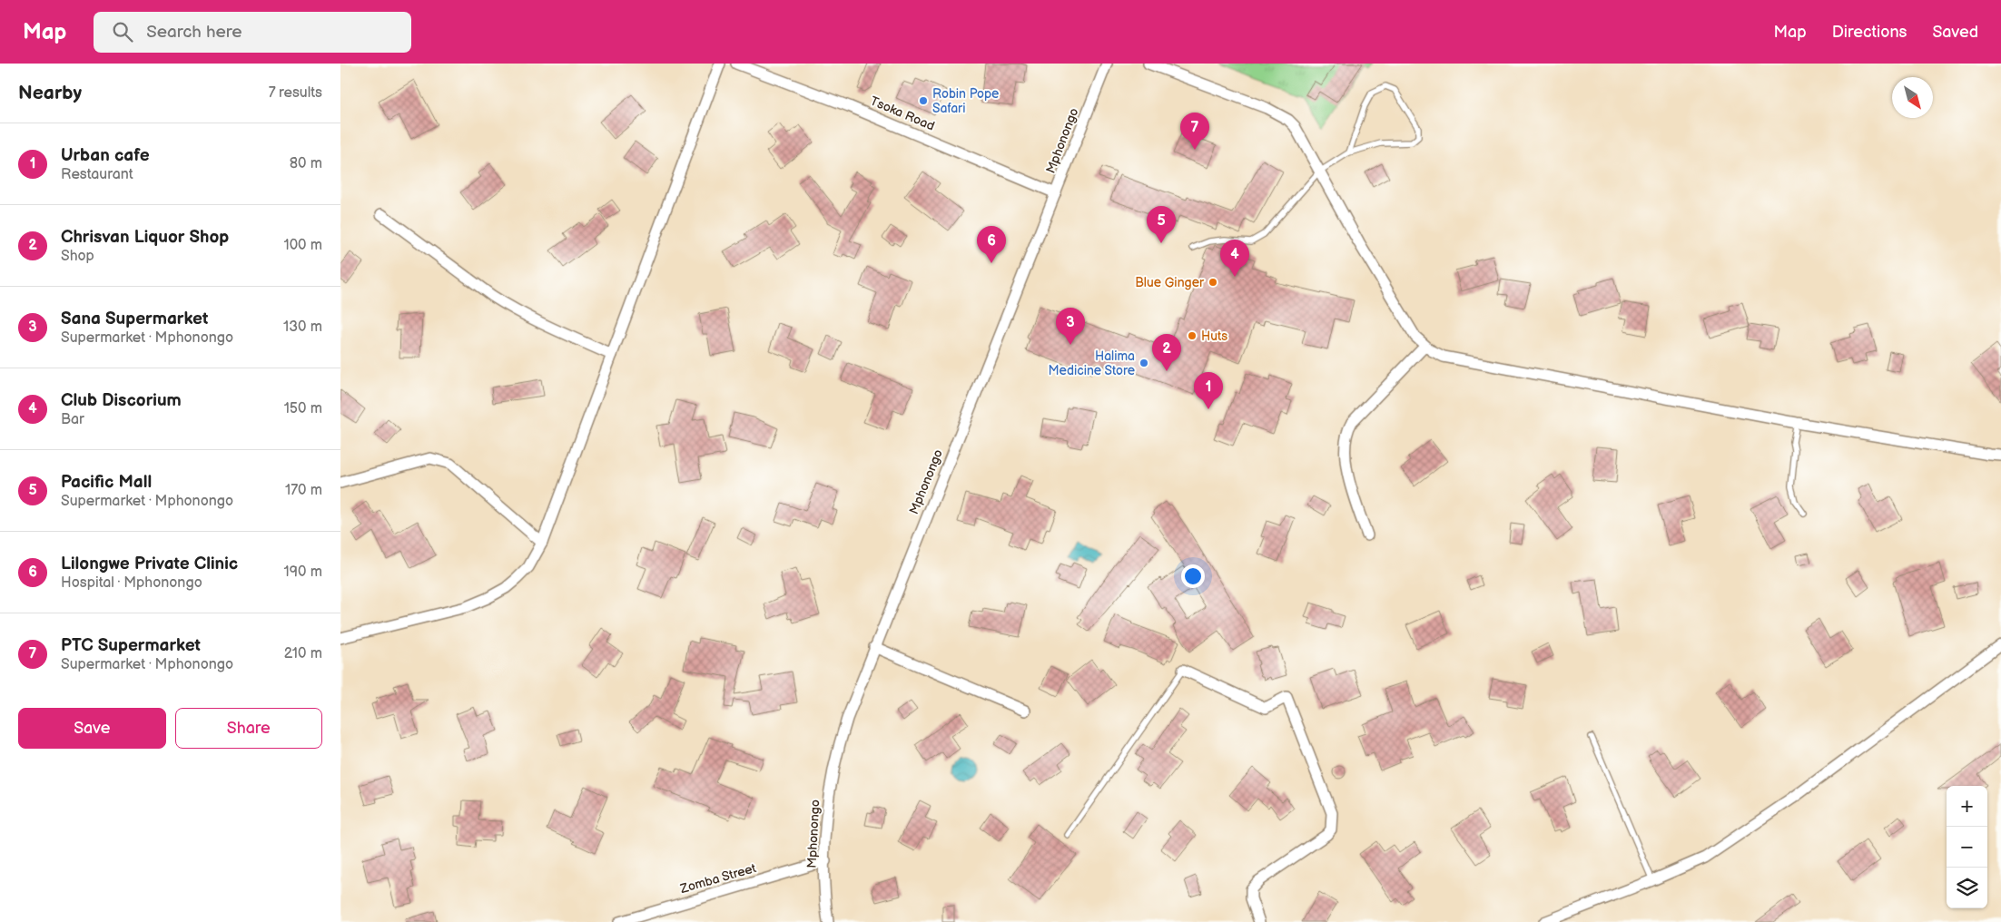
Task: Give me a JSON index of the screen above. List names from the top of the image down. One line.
{"streets":{"street":["Tsoka Road","Mphonongo","Zomba Street"]},"crossings":[["Tsoka Road","Mphonongo"],["Mphonongo","Zomba Street"]],"places":["Robin Pope Safari","Blue Ginger","Huts","Halima Medicine Store"],"north":"bottom right","page":{"header":"Map","search":"Search here","nav":["Map","Directions","Saved"],"heading":["Nearby","7 results"],"pins":["7","5","6","4","3","2","1"],"list":[{"mark":"1","name":"Urban cafe","note":"Restaurant","value":"80 m"},{"mark":"2","name":"Chrisvan Liquor Shop","note":"Shop","value":"100 m"},{"mark":"3","name":"Sana Supermarket","note":"Supermarket · Mphonongo","value":"130 m"},{"mark":"4","name":"Club Discorium","note":"Bar","value":"150 m"},{"mark":"5","name":"Pacific Mall","note":"Supermarket · Mphonongo","value":"170 m"},{"mark":"6","name":"Lilongwe Private Clinic","note":"Hospital · Mphonongo","value":"190 m"},{"mark":"7","name":"PTC Supermarket","note":"Supermarket · Mphonongo","value":"210 m"}],"buttons":["Save","Share"],"map_buttons":["+","−"]}}
